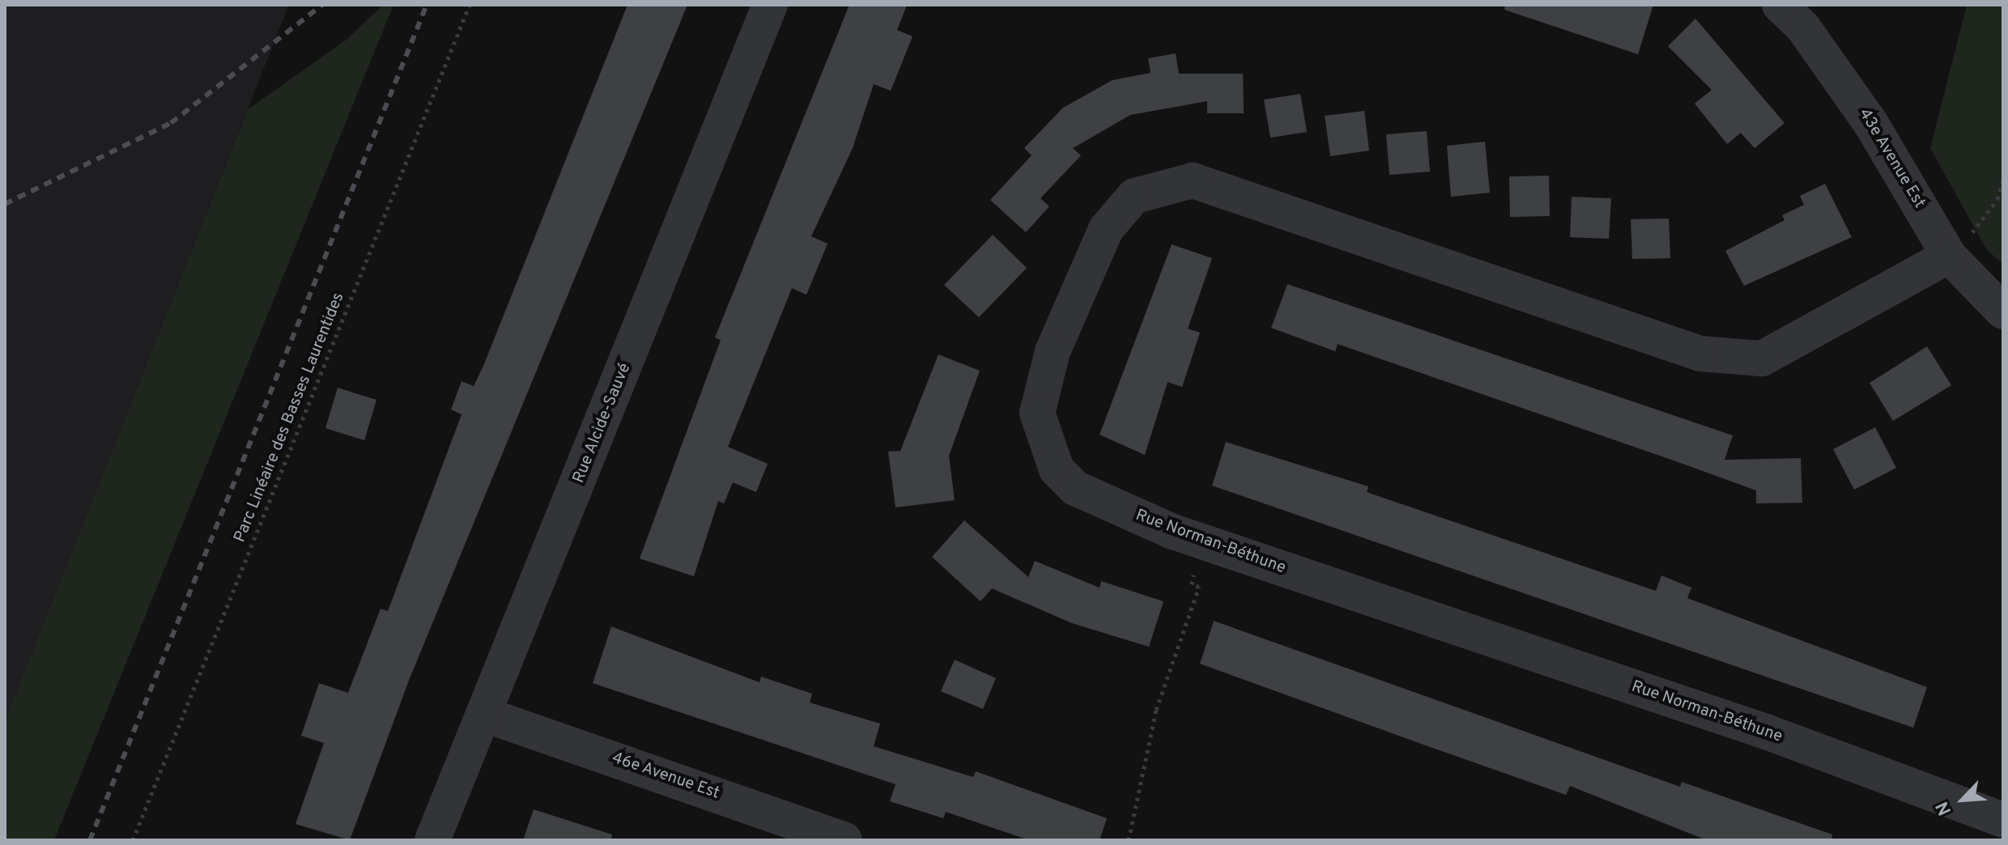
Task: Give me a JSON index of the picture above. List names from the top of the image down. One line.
{"streets":{"street":["43e Avenue Est","Rue Alcide-Sauvé","Rue Norman-Béthune","46e Avenue Est"],"path":["Parc Linéaire des Basses Laurentides"]},"crossings":[["43e Avenue Est","Rue Norman-Béthune"],["Rue Alcide-Sauvé","46e Avenue Est"]],"north":"bottom left"}
